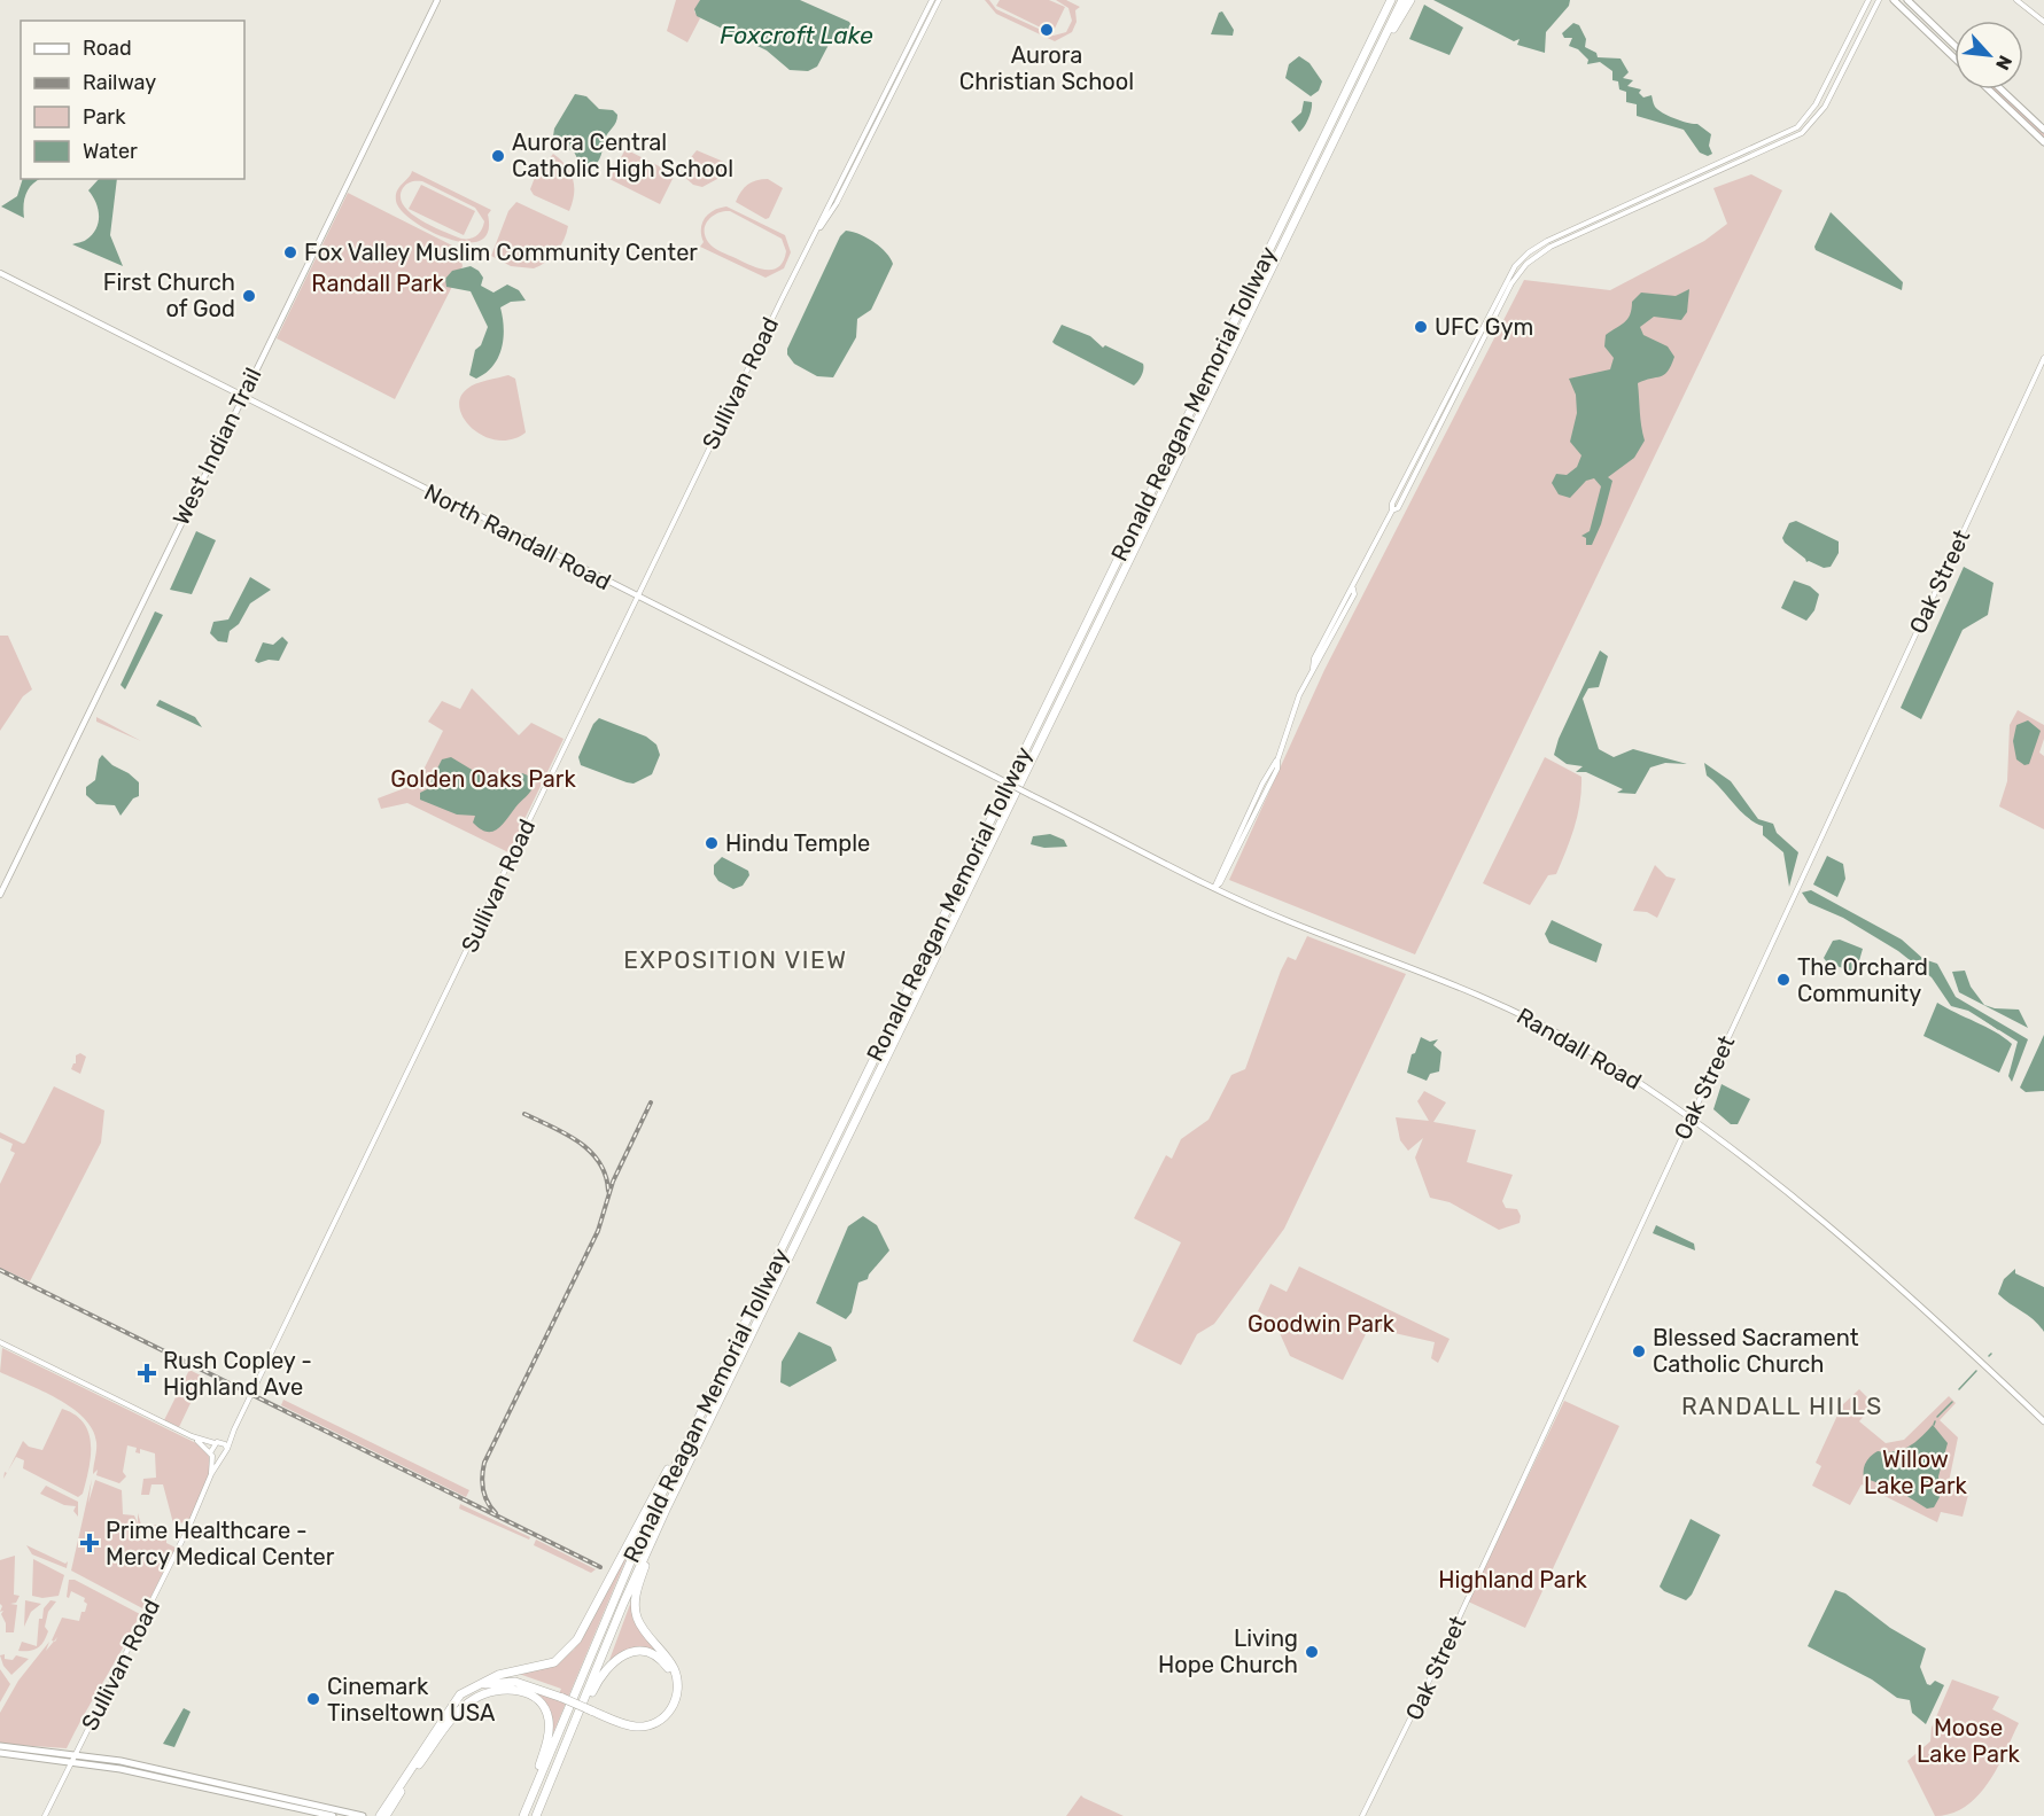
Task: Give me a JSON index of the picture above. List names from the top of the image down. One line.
{"streets":{"highway":["Ronald Reagan Memorial Tollway"],"main road":["West Indian Trail","North Randall Road","Randall Road"],"street":["Sullivan Road","Oak Street"]},"crossings":[["Sullivan Road","North Randall Road"],["West Indian Trail","North Randall Road"],["North Randall Road","Randall Road"],["Oak Street","Randall Road"]],"districts":["EXPOSITION VIEW","RANDALL HILLS"],"water":["Foxcroft Lake"],"parks":["Randall Park","Golden Oaks Park","Goodwin Park","Willow Lake Park","Highland Park","Moose Lake Park"],"places":{"other":["Aurora Christian School","Aurora Central Catholic High School","Fox Valley Muslim Community Center","First Church of God","UFC Gym","Hindu Temple","The Orchard Community","Blessed Sacrament Catholic Church","Living Hope Church","Cinemark Tinseltown USA"],"health":["Rush Copley - Highland Ave","Prime Healthcare - Mercy Medical Center"]},"legend":["Road","Railway","Park","Water"],"north":"bottom right"}
